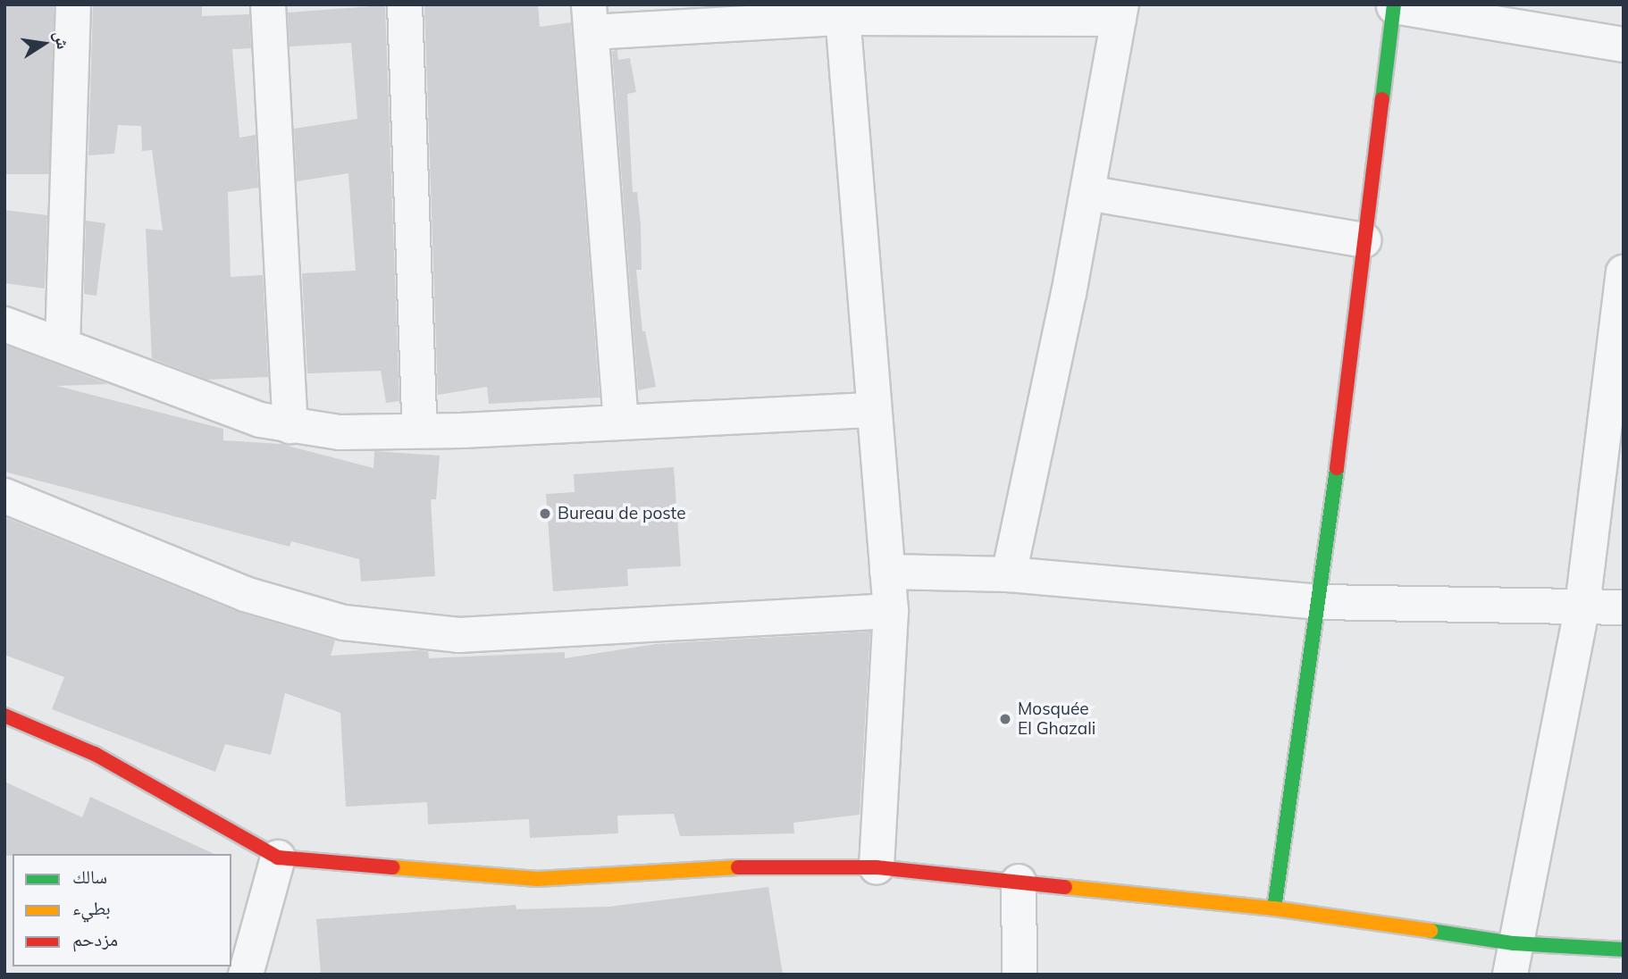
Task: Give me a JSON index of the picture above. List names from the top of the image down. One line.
{"places":["Bureau de poste","Mosquée El Ghazali"],"legend":["سالك","بطيء","مزدحم"],"north":"right"}
